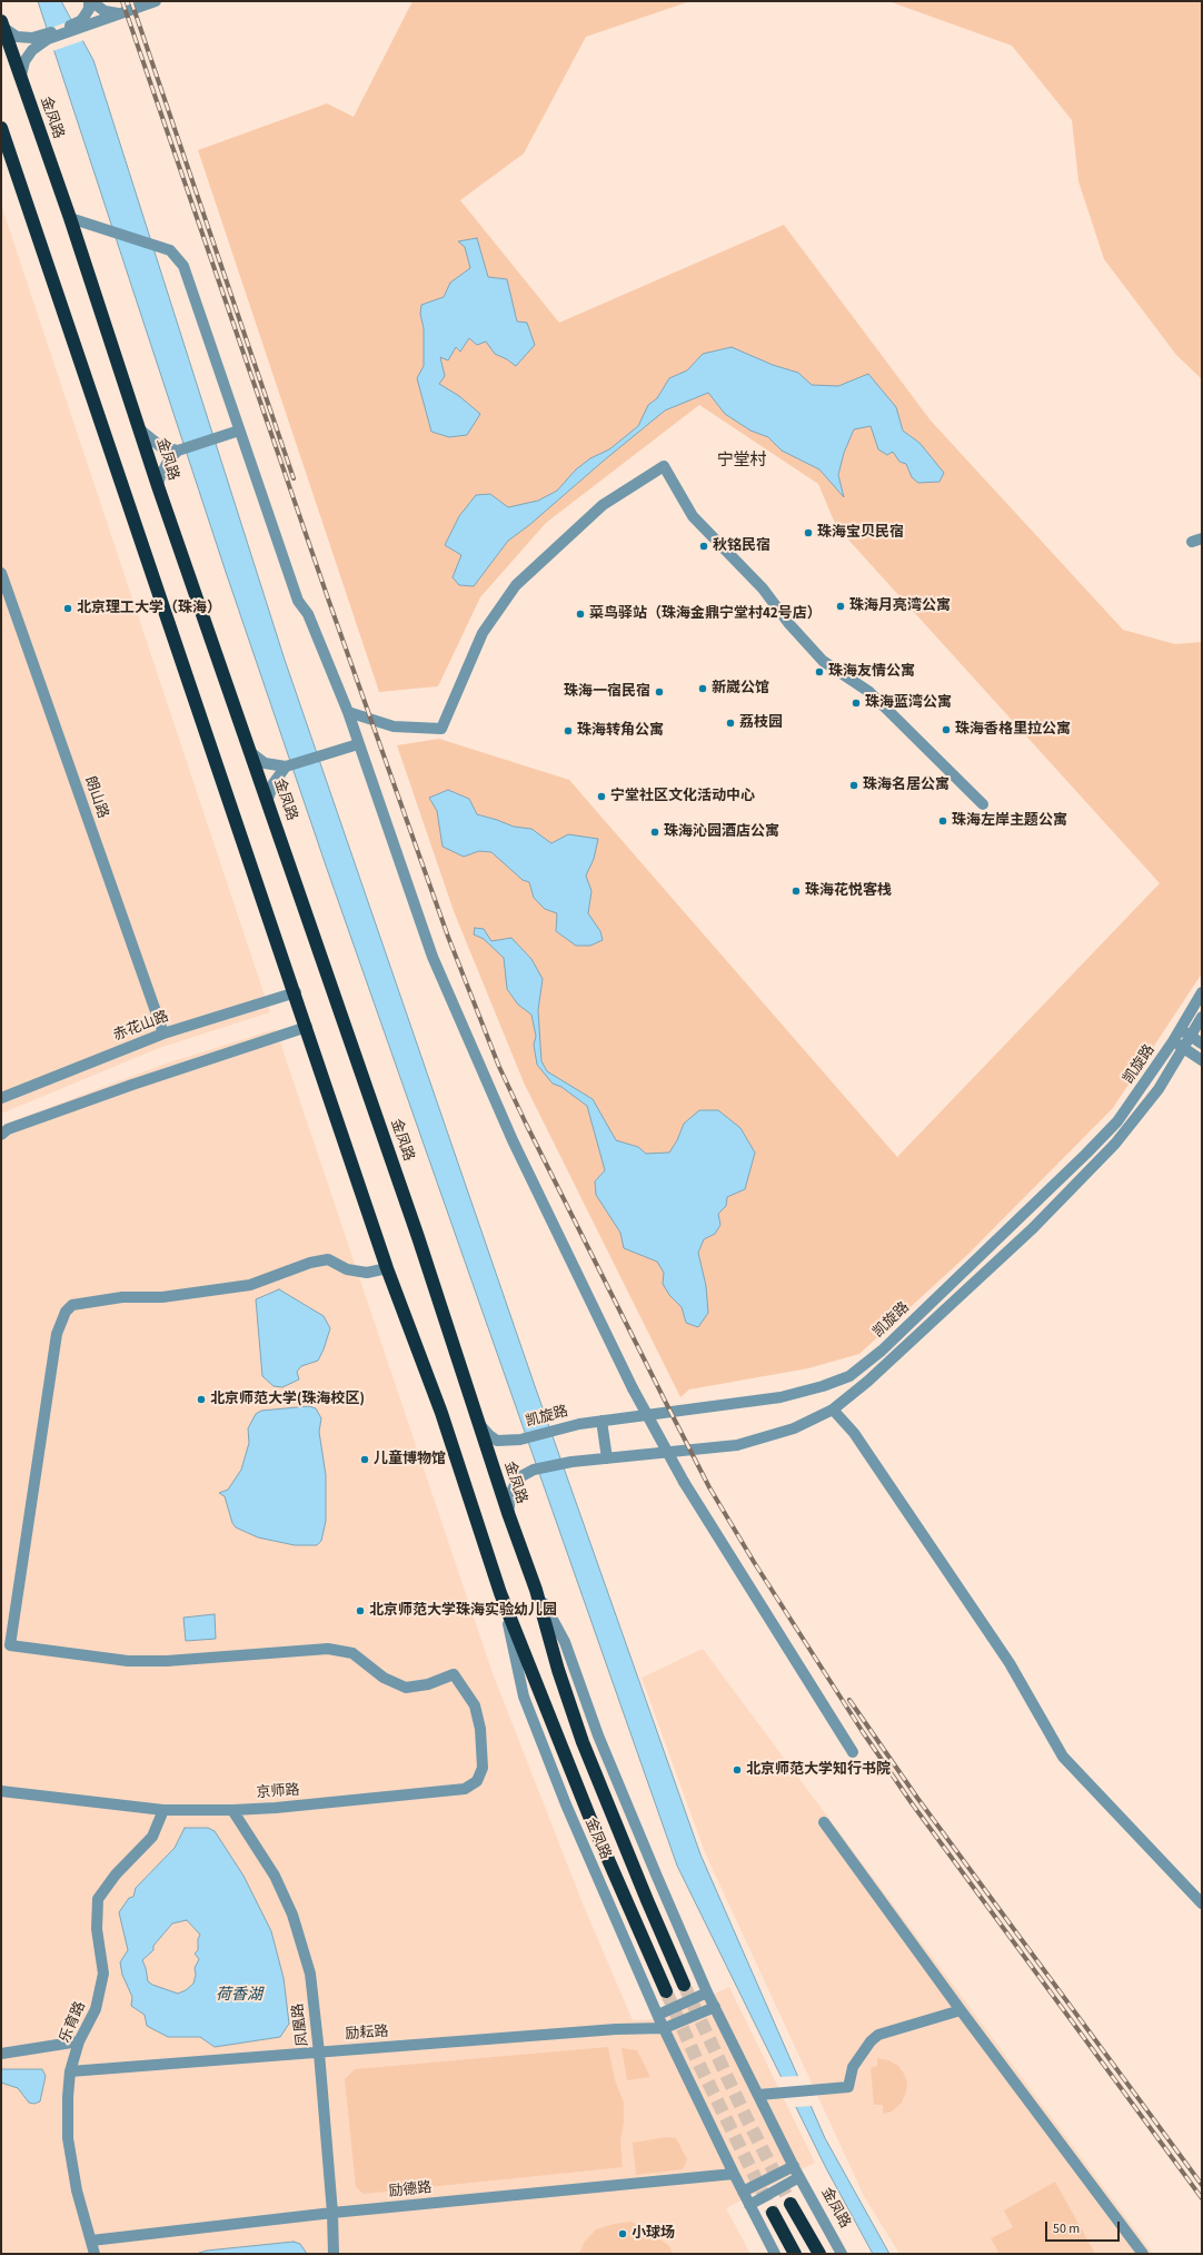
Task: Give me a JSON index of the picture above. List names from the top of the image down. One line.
{"streets":{"highway":["金凤路"],"street":["朗山路","赤花山路","凯旋路","京师路","乐育路","凤凰路","励耘路","励德路"]},"crossings":[["金凤路","赤花山路"],["金凤路","凯旋路"],["金凤路","京师路"],["金凤路","励耘路"],["金凤路","励德路"],["朗山路","赤花山路"],["京师路","乐育路"],["京师路","凤凰路"],["乐育路","励耘路"],["乐育路","励德路"],["凤凰路","励耘路"],["凤凰路","励德路"]],"districts":["宁堂村"],"water":["荷香湖"],"places":["珠海宝贝民宿","秋铭民宿","珠海月亮湾公寓","北京理工大学（珠海）","菜鸟驿站（珠海金鼎宁堂村42号店）","珠海友情公寓","新崴公馆","珠海一宿民宿","珠海蓝湾公寓","荔枝园","珠海香格里拉公寓","珠海转角公寓","珠海名居公寓","宁堂社区文化活动中心","珠海左岸主题公寓","珠海沁园酒店公寓","珠海花悦客栈","北京师范大学(珠海校区)","儿童博物馆","北京师范大学珠海实验幼儿园","北京师范大学知行书院","小球场"],"scale_bar":"50 m"}
